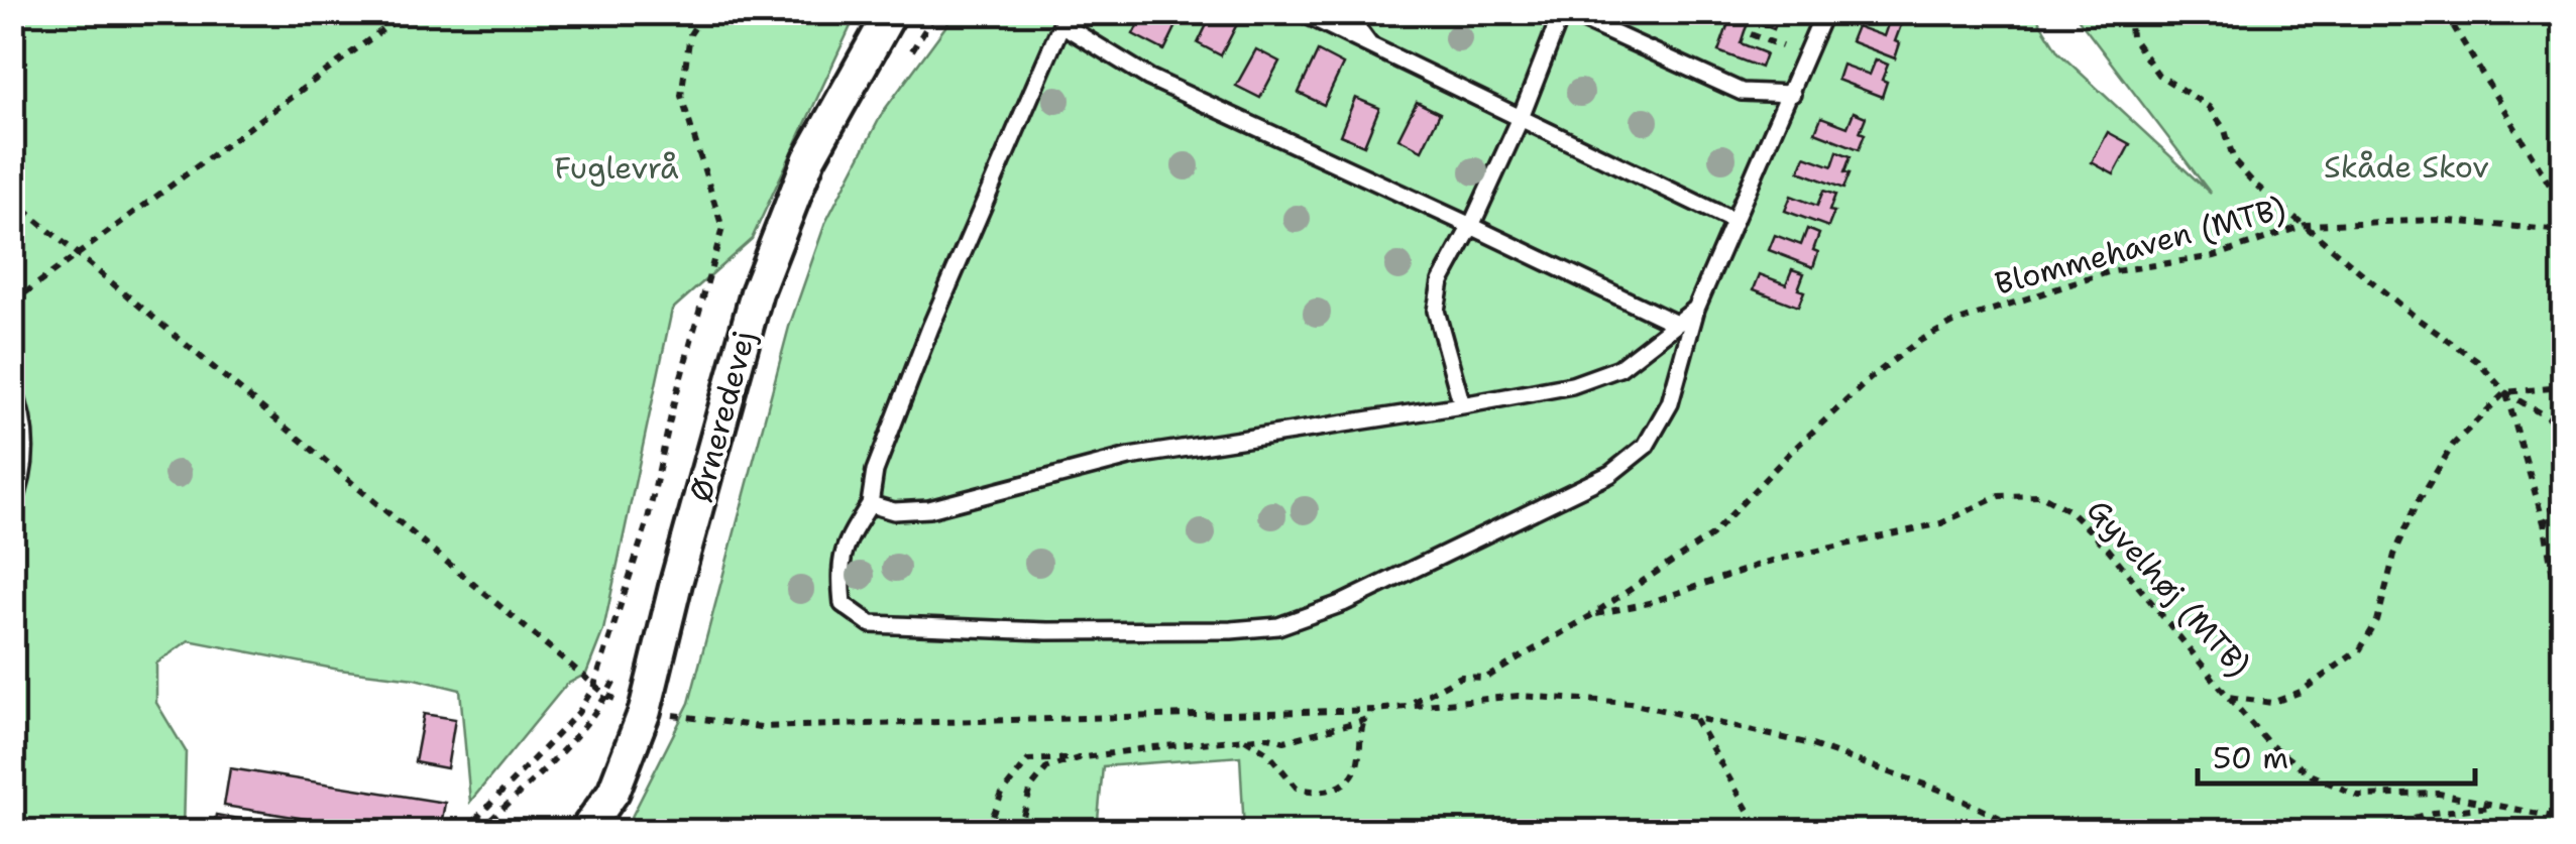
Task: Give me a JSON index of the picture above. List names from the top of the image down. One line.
{"streets":{"street":["Ørneredevej"],"path":["Blommehaven (MTB)","Gyvelhøj (MTB)"]},"crossings":[["Blommehaven (MTB)","Gyvelhøj (MTB)"]],"parks":["Skåde Skov","Fuglevrå"],"scale_bar":"50 m"}
